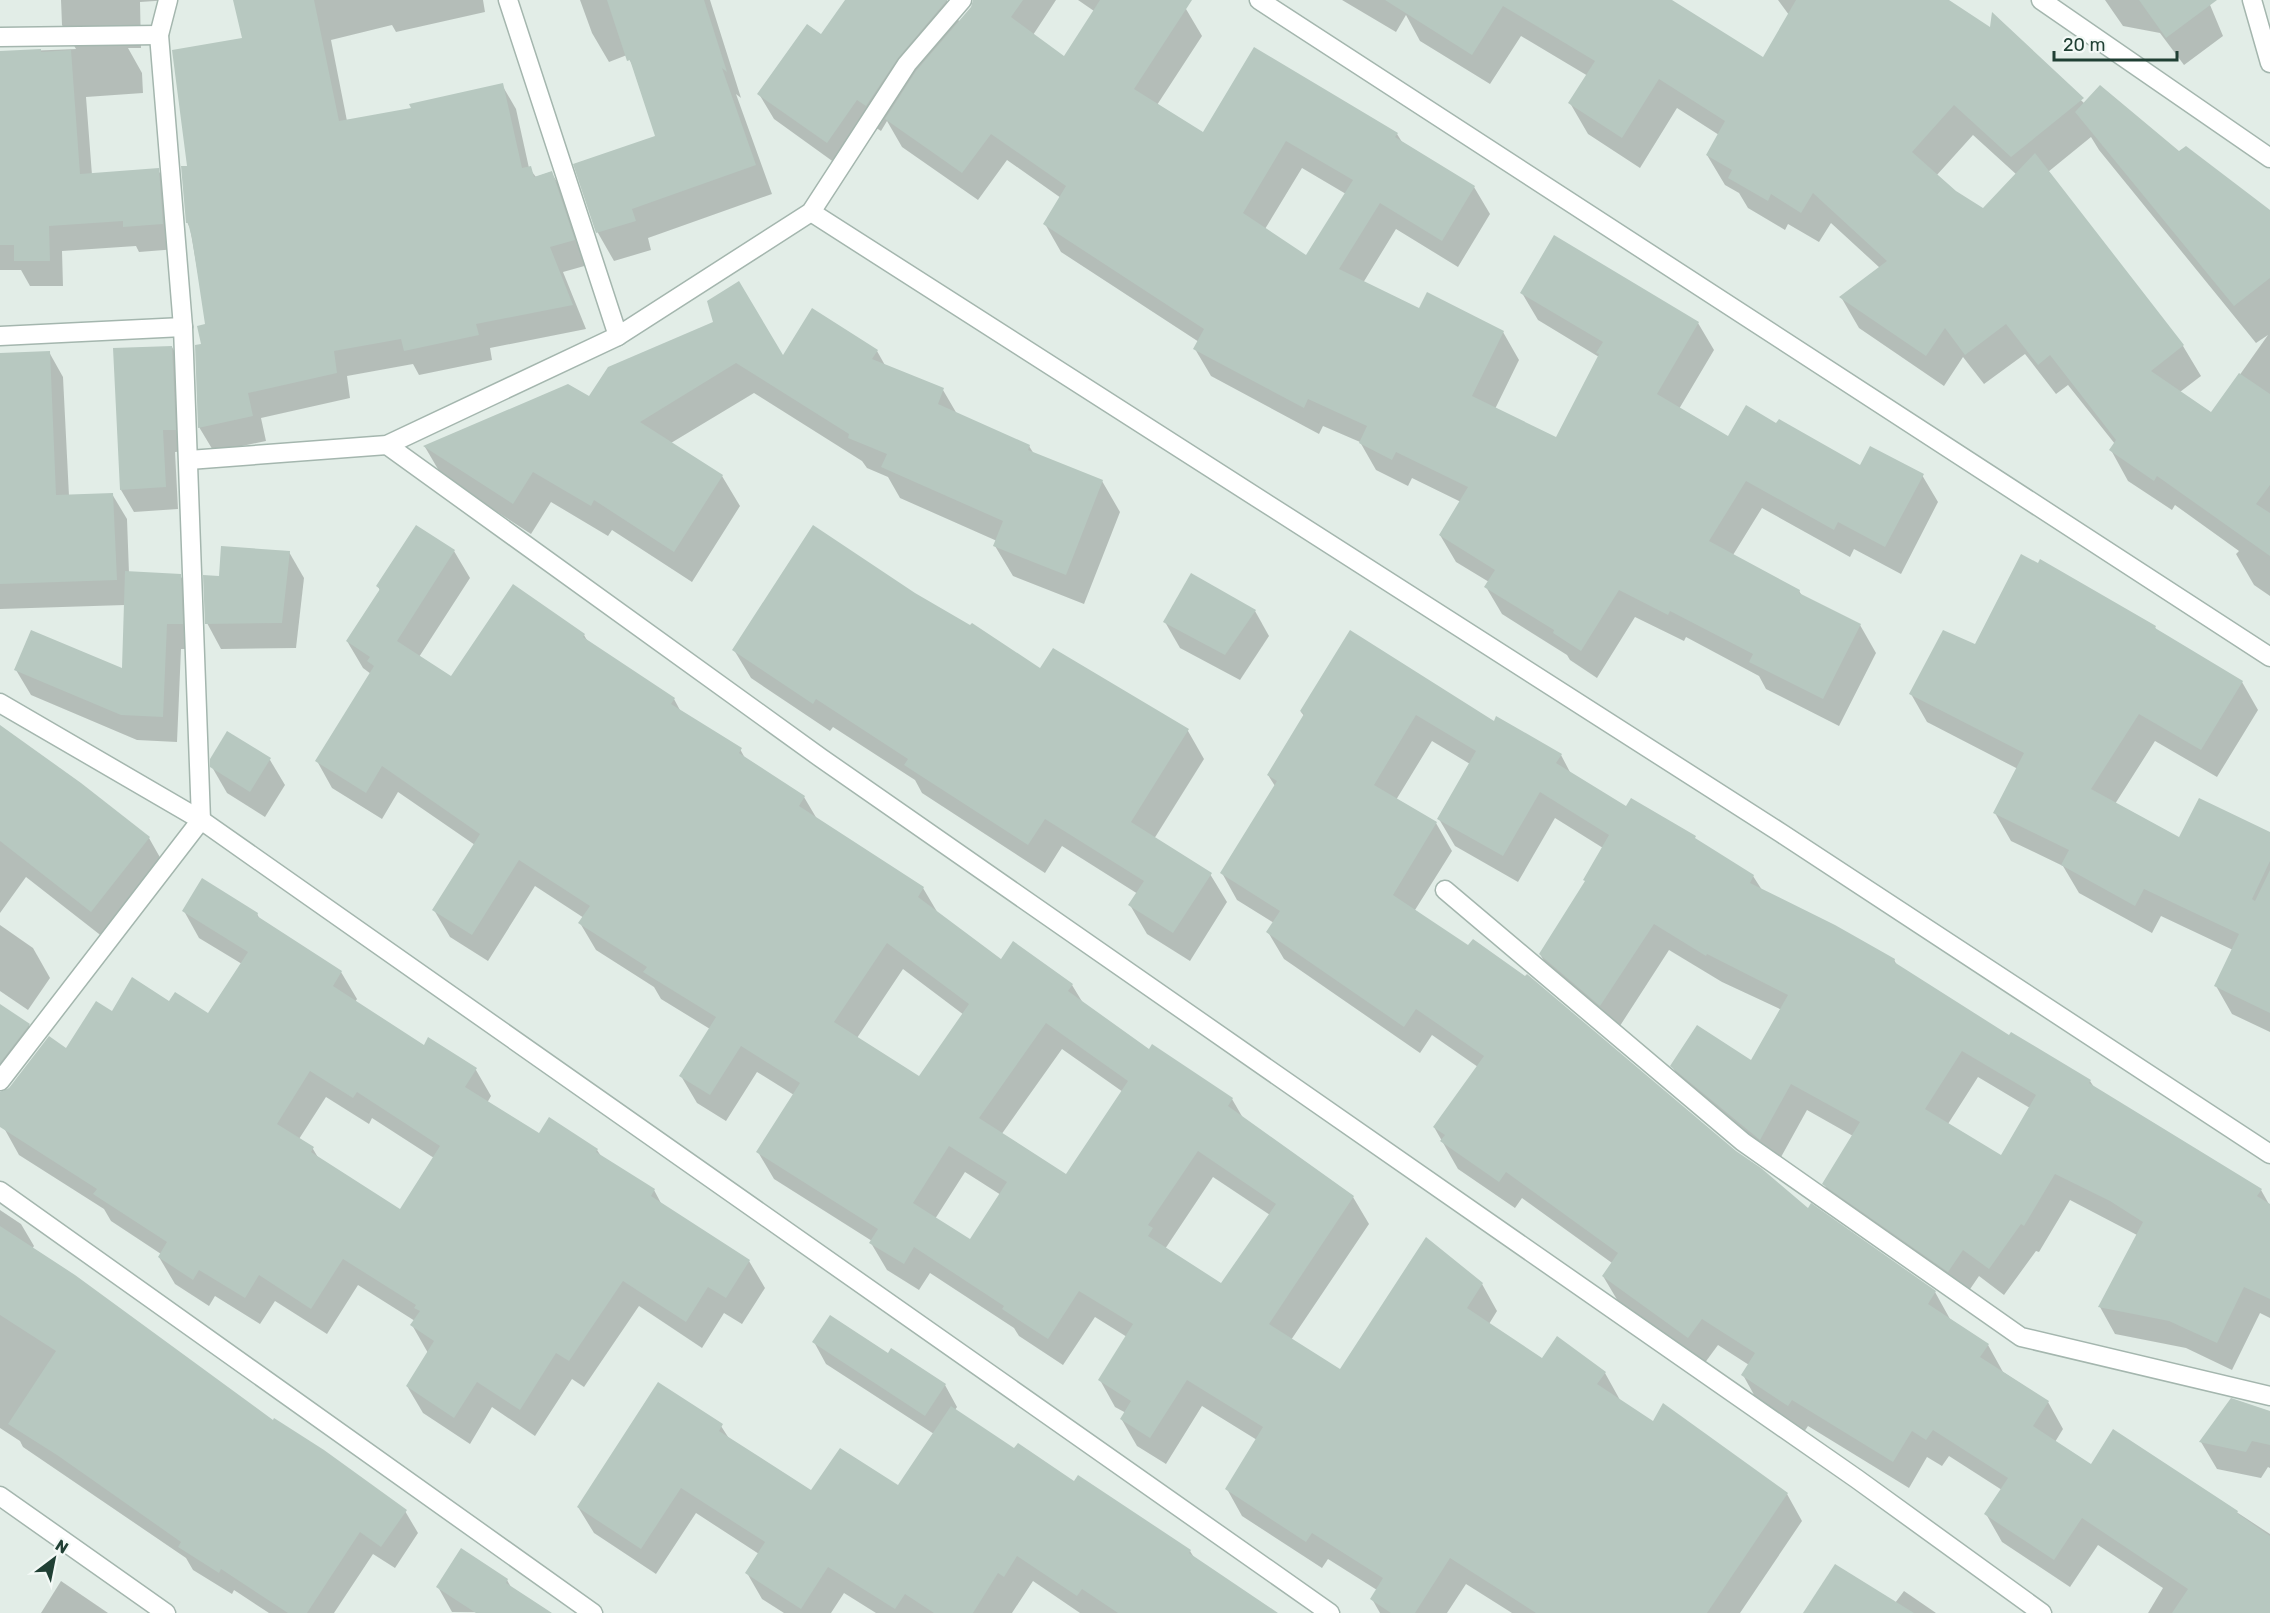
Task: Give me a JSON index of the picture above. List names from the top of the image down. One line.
{"scale_bar":"20 m","north":"top right"}
